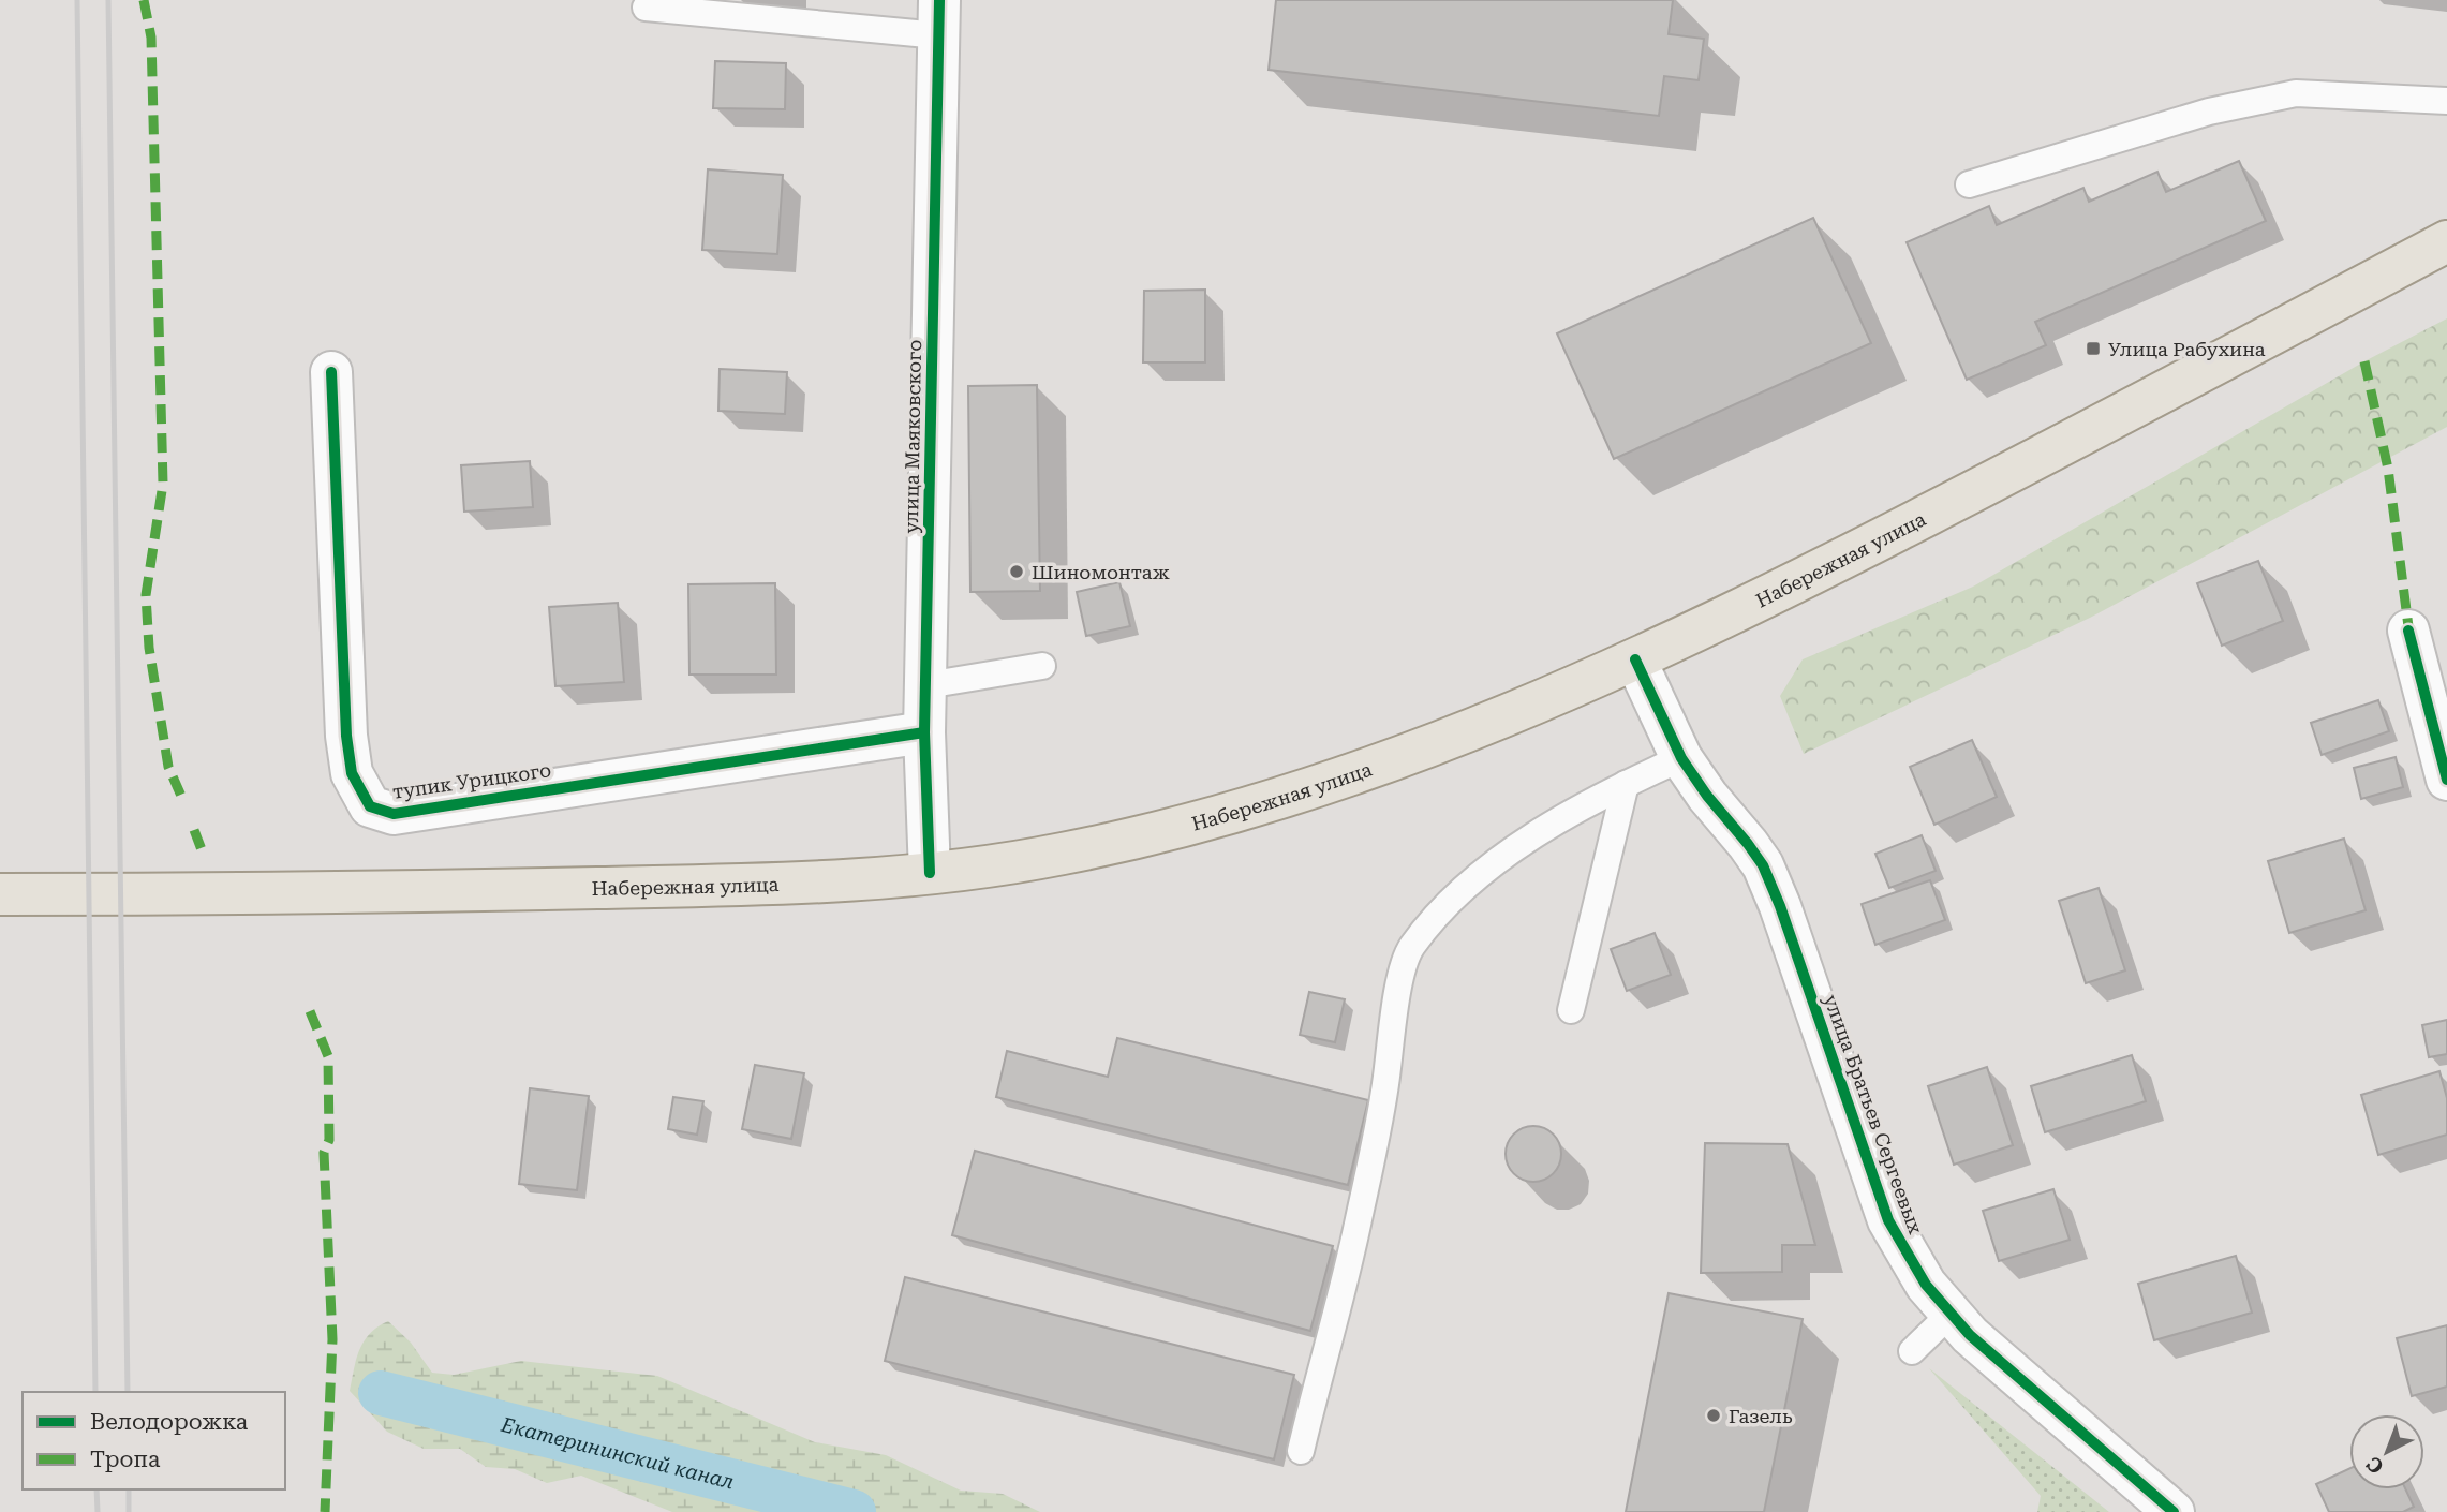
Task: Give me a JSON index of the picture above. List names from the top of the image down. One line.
{"streets":{"main road":["Набережная улица"],"street":["улица Маяковского","тупик Урицкого","улица Братьев Сергеевых"]},"crossings":[["улица Маяковского","Набережная улица"],["улица Маяковского","тупик Урицкого"],["Набережная улица","улица Братьев Сергеевых"]],"water":["Екатерининский канал"],"places":{"transit":["Улица Рабухина"],"other":["Шиномонтаж","Газель"]},"legend":["Велодорожка","Тропа"],"north":"bottom left"}
